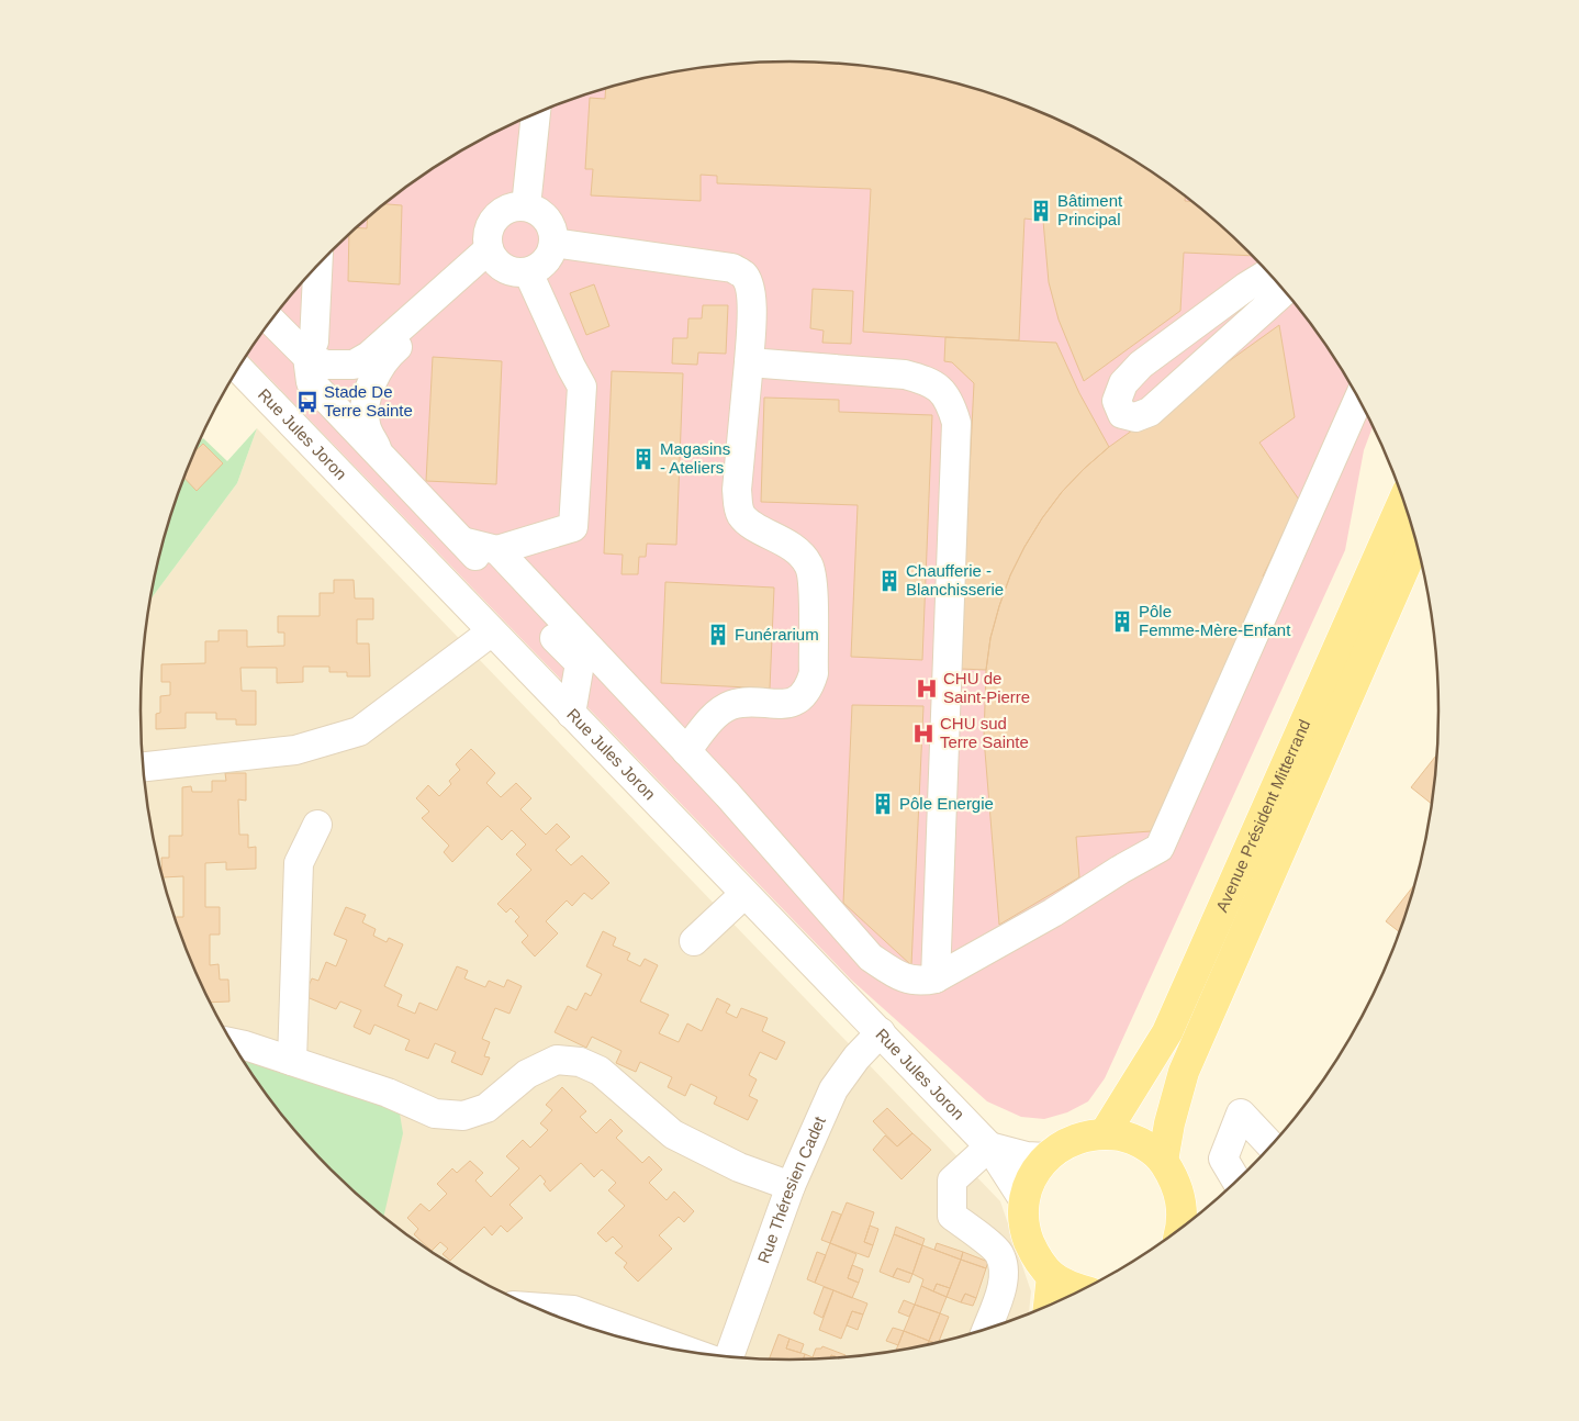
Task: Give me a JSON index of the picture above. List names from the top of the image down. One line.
{"streets":{"main road":["Avenue Président Mitterrand"],"street":["Rue Jules Joron","Rue Théresien Cadet"]},"crossings":[["Rue Jules Joron","Rue Théresien Cadet"]],"places":{"building":["Bâtiment Principal","Magasins - Ateliers","Chaufferie - Blanchisserie","Pôle Femme-Mère-Enfant","Funérarium","Pôle Energie"],"bus stop":["Stade De Terre Sainte"],"hospital":["CHU de Saint-Pierre","CHU sud Terre Sainte"]}}
